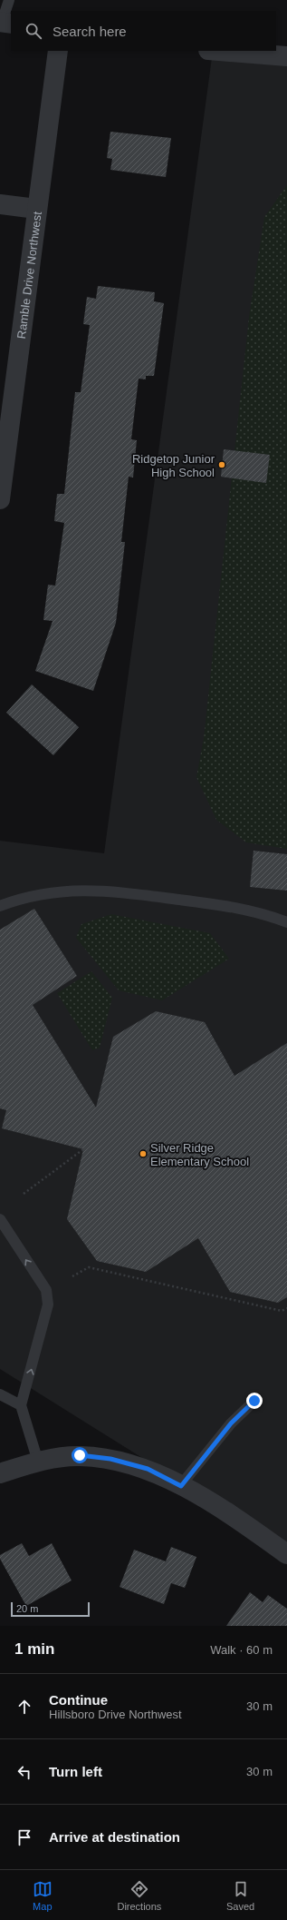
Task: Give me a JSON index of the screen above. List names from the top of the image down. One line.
{"streets":{"street":["Ramble Drive Northwest"]},"places":["Ridgetop Junior High School","Silver Ridge Elementary School"],"scale_bar":"20 m","page":{"search":"Search here","scale":"20 m","heading":["1 min","Walk · 60 m"],"list":[["Continue","Hillsboro Drive Northwest","30 m"],["Turn left","30 m"],"Arrive at destination"],"nav":["Map","Directions","Saved"]}}
